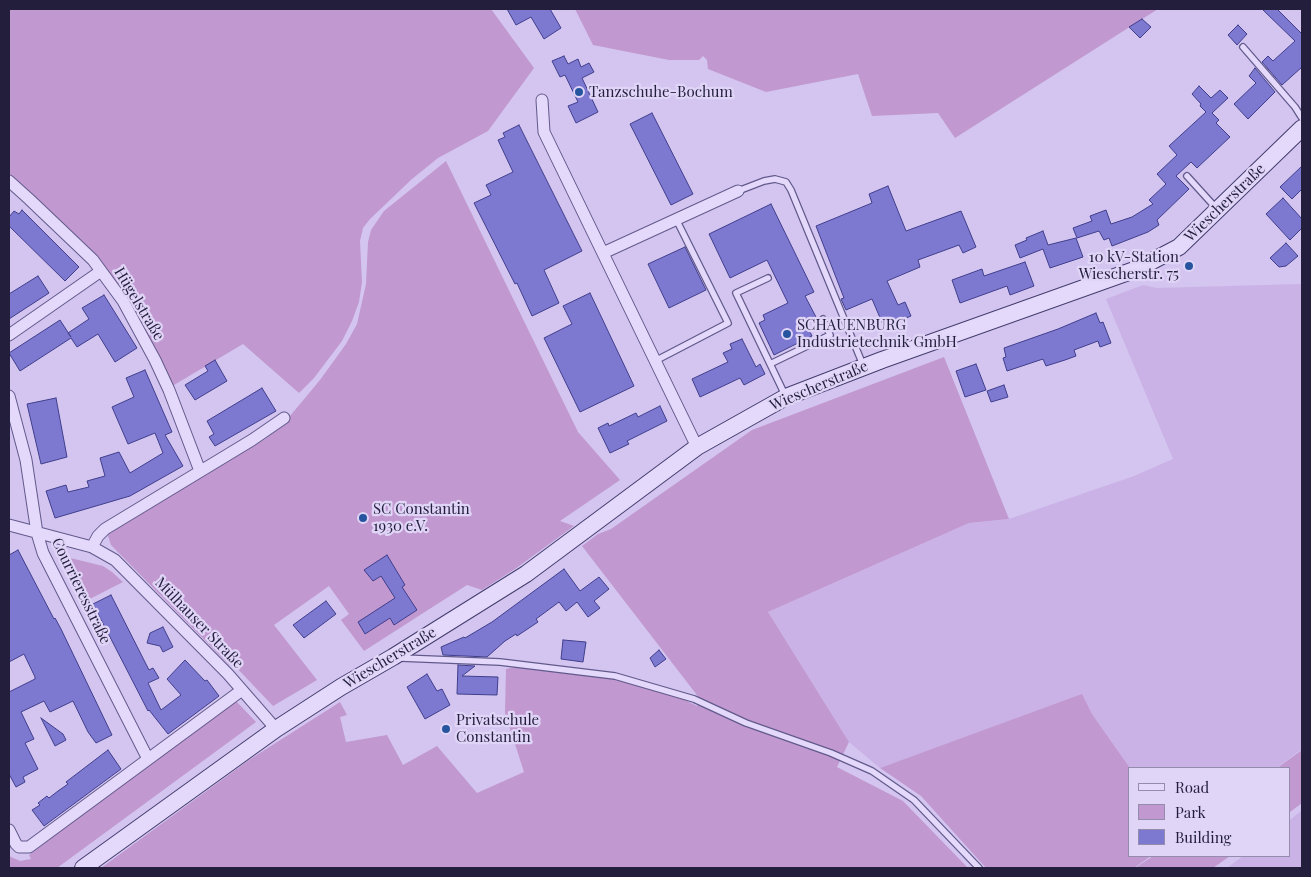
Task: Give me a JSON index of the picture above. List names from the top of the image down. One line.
{"streets":{"main road":["Wiescherstraße"],"street":["Hügelstraße","Courrieresstraße","Mülhauser Straße"]},"crossings":[["Wiescherstraße","Mülhauser Straße"],["Courrieresstraße","Mülhauser Straße"]],"places":["Tanzschuhe-Bochum","10 kV-Station Wiescherstr. 75","SCHAUENBURG Industrietechnik GmbH","SC Constantin 1930 e.V.","Privatschule Constantin"],"legend":["Road","Park","Building"]}
